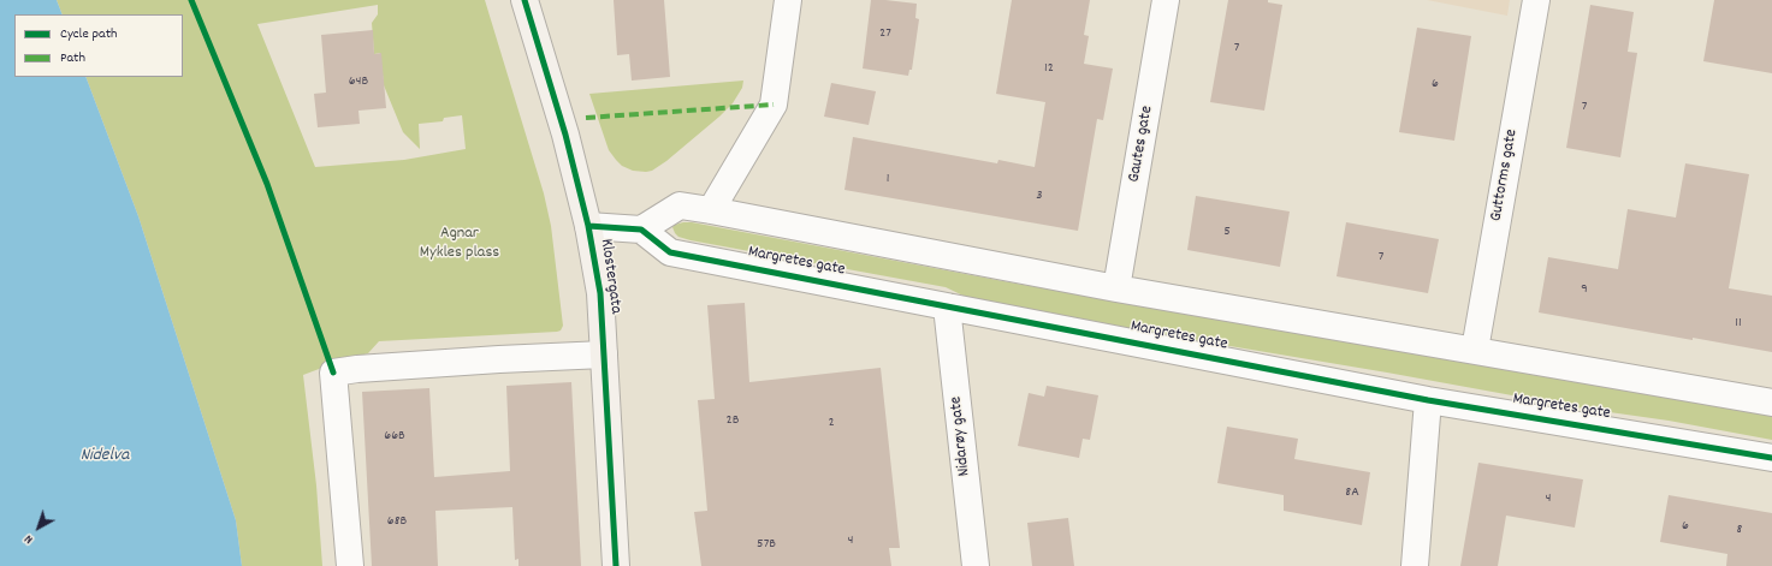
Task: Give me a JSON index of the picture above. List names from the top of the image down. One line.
{"streets":{"street":["Gautes gate","Guttorms gate","Margretes gate","Klostergata","Nidarøy gate"]},"crossings":[["Gautes gate","Margretes gate"],["Guttorms gate","Margretes gate"],["Margretes gate","Nidarøy gate"]],"water":["Nidelva"],"parks":["Agnar Mykles plass"],"house_numbers":["27","7","12","64B","6","7","1","3","5","7","9","11","2B","2","66B","8A","4","68B","6","8","4","57B"],"legend":["Cycle path","Path"],"north":"bottom left"}
